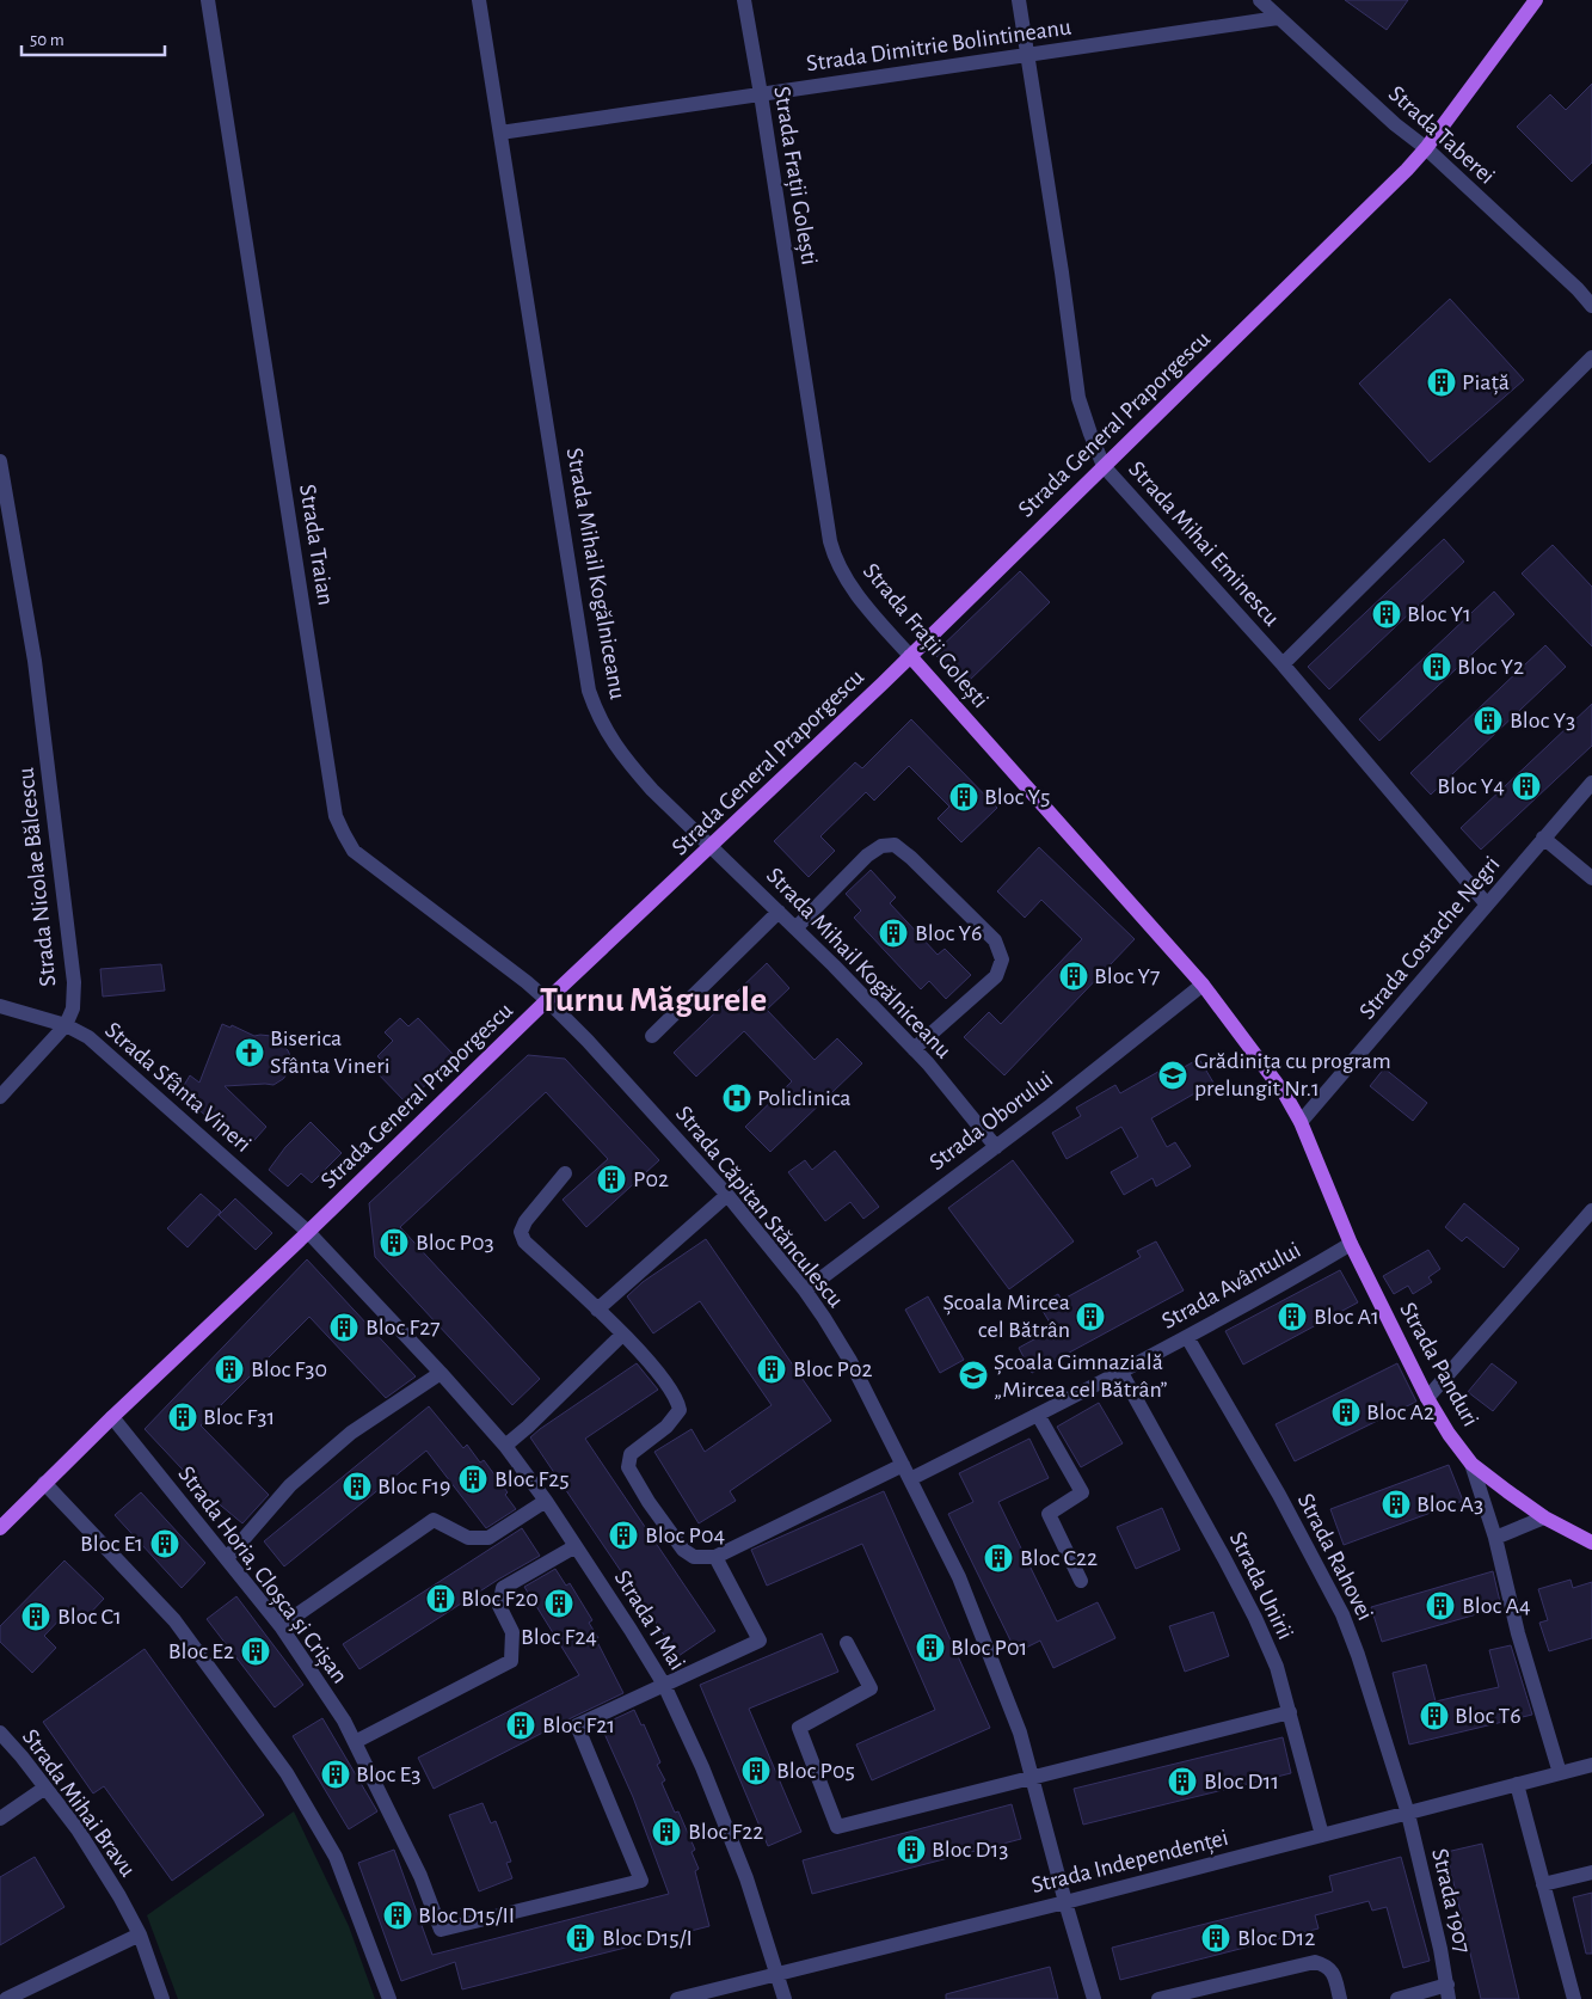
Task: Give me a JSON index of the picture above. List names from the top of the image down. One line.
{"streets":{"main road":["Strada Frații Golești","Strada General Praporgescu","Strada Panduri"],"street":["Strada Dimitrie Bolintineanu","Strada Taberei","Strada Mihai Eminescu","Strada Traian","Strada Mihail Kogălniceanu","Strada Nicolae Bălcescu","Strada Costache Negri","Strada Sfânta Vineri","Strada Oborului","Strada Căpitan Stănculescu","Strada Avântului","Strada Rahovei","Strada Horia, Cloșca și Crișan","Strada Unirii","Strada 1 Mai","Strada Mihai Bravu","Strada Independenței","Strada 1907"]},"crossings":[["Strada Dimitrie Bolintineanu","Strada Taberei"],["Strada Dimitrie Bolintineanu","Strada Frații Golești"],["Strada Dimitrie Bolintineanu","Strada Mihai Eminescu"],["Strada Dimitrie Bolintineanu","Strada Mihail Kogălniceanu"],["Strada Taberei","Strada General Praporgescu"],["Strada Frații Golești","Strada General Praporgescu"],["Strada Frații Golești","Strada Costache Negri"],["Strada Frații Golești","Strada Oborului"],["Strada Frații Golești","Strada Panduri"],["Strada General Praporgescu","Strada Mihai Eminescu"],["Strada General Praporgescu","Strada Traian"],["Strada General Praporgescu","Strada Mihail Kogălniceanu"],["Strada General Praporgescu","Strada Sfânta Vineri"],["Strada General Praporgescu","Strada Căpitan Stănculescu"],["Strada General Praporgescu","Strada Horia, Cloșca și Crișan"],["Strada General Praporgescu","Strada 1 Mai"],["Strada Mihai Eminescu","Strada Costache Negri"],["Strada Traian","Strada Căpitan Stănculescu"],["Strada Mihail Kogălniceanu","Strada Oborului"],["Strada Nicolae Bălcescu","Strada Sfânta Vineri"],["Strada Sfânta Vineri","Strada 1 Mai"],["Strada Oborului","Strada Căpitan Stănculescu"],["Strada Căpitan Stănculescu","Strada Avântului"],["Strada Căpitan Stănculescu","Strada Independenței"],["Strada Avântului","Strada Panduri"],["Strada Avântului","Strada Rahovei"],["Strada Avântului","Strada Unirii"],["Strada Rahovei","Strada Independenței"],["Strada Rahovei","Strada 1907"],["Strada Horia, Cloșca și Crișan","Strada 1 Mai"],["Strada Unirii","Strada Independenței"],["Strada 1 Mai","Strada Independenței"],["Strada Independenței","Strada 1907"]],"districts":["Turnu Măgurele"],"places":{"building":["Piață","Bloc Y1","Bloc Y2","Bloc Y3","Bloc Y4","Bloc Y5","Bloc Y6","Bloc Y7","P02","Bloc P03","Școala Mircea cel Bătrân","Bloc A1","Bloc F27","Bloc F30","Bloc P02","Bloc A2","Bloc F31","Bloc F25","Bloc F19","Bloc A3","Bloc P04","Bloc E1","Bloc C22","Bloc F20","Bloc F24","Bloc A4","Bloc C1","Bloc P01","Bloc E2","Bloc T6","Bloc F21","Bloc P05","Bloc E3","Bloc D11","Bloc F22","Bloc D13","Bloc D15/II","Bloc D15/I","Bloc D12"],"church":["Biserica Sfânta Vineri"],"school or university":["Grădinița cu program prelungit Nr.1","Școala Gimnazială „Mircea cel Bătrân”"],"hospital":["Policlinica"]},"scale_bar":"50 m"}
